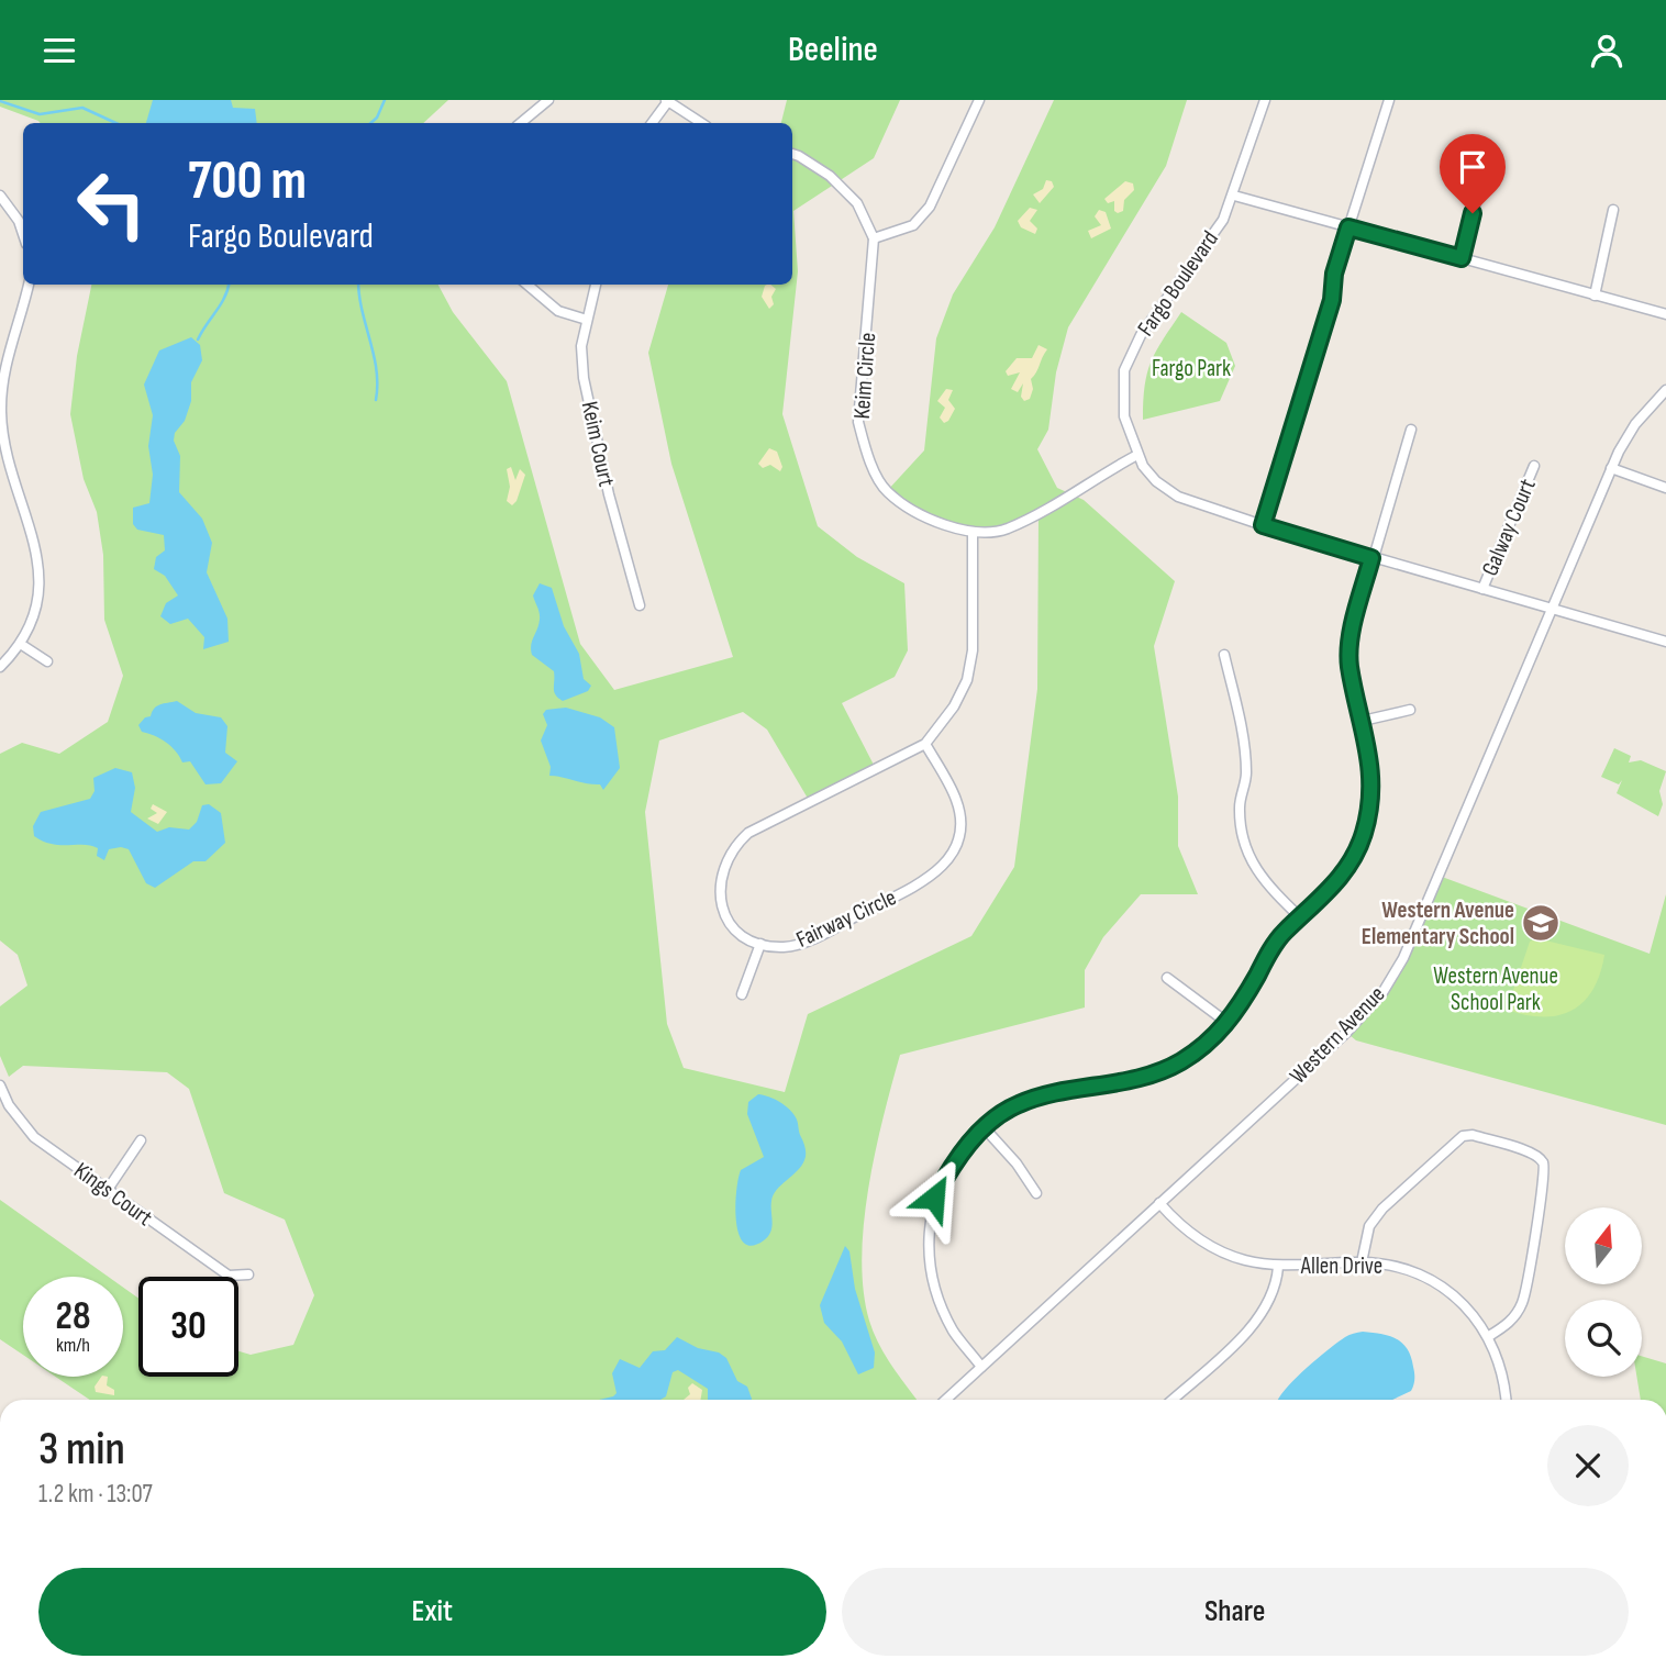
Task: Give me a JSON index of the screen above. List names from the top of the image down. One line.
{"streets":{"street":["Fargo Boulevard","Keim Circle","Keim Court","Galway Court","Fairway Circle","Western Avenue","Kings Court","Allen Drive"]},"crossings":[["Fargo Boulevard","Keim Circle"],["Fargo Boulevard","Galway Court"],["Fargo Boulevard","Western Avenue"],["Western Avenue","Allen Drive"]],"parks":["Fargo Park","Western Avenue School Park"],"places":{"school or university":["Western Avenue Elementary School"]},"north":"top","page":{"header":"Beeline","turn":["700 m","Fargo Boulevard"],"speed":"28 km/h","limit":"30","heading":["3 min","1.2 km · 13:07"],"buttons":["Exit","Share"]}}
